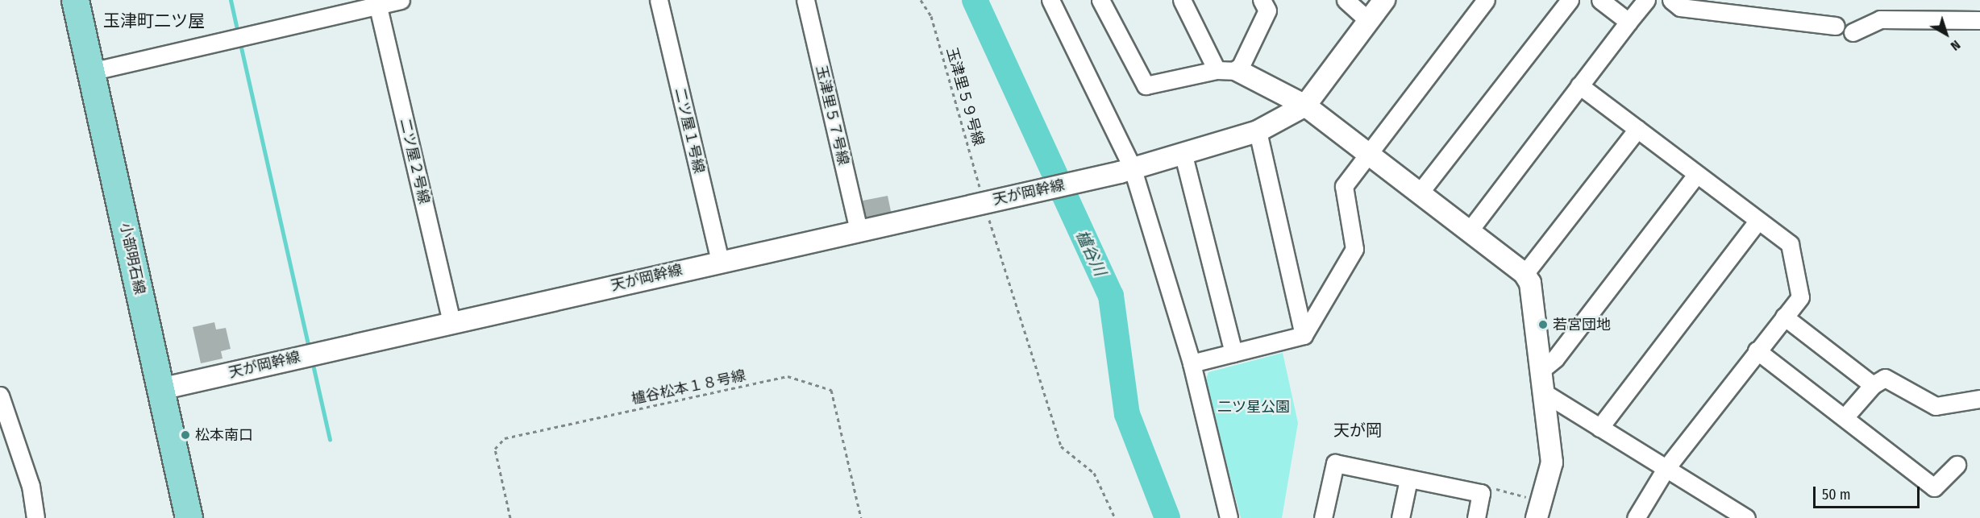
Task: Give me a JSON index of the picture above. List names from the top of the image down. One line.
{"streets":{"main road":["小部明石線"],"street":["玉津里５７号線","二ツ屋１号線","二ツ屋２号線","天が岡幹線"],"path":["玉津里５９号線","櫨谷松本１８号線"]},"crossings":[["玉津里５９号線","天が岡幹線"],["玉津里５７号線","天が岡幹線"],["二ツ屋１号線","天が岡幹線"],["二ツ屋２号線","天が岡幹線"],["天が岡幹線","小部明石線"]],"districts":["玉津町二ツ屋","天が岡"],"water":["櫨谷川"],"parks":["二ツ星公園"],"places":["若宮団地","松本南口"],"scale_bar":"50 m","north":"bottom right"}
